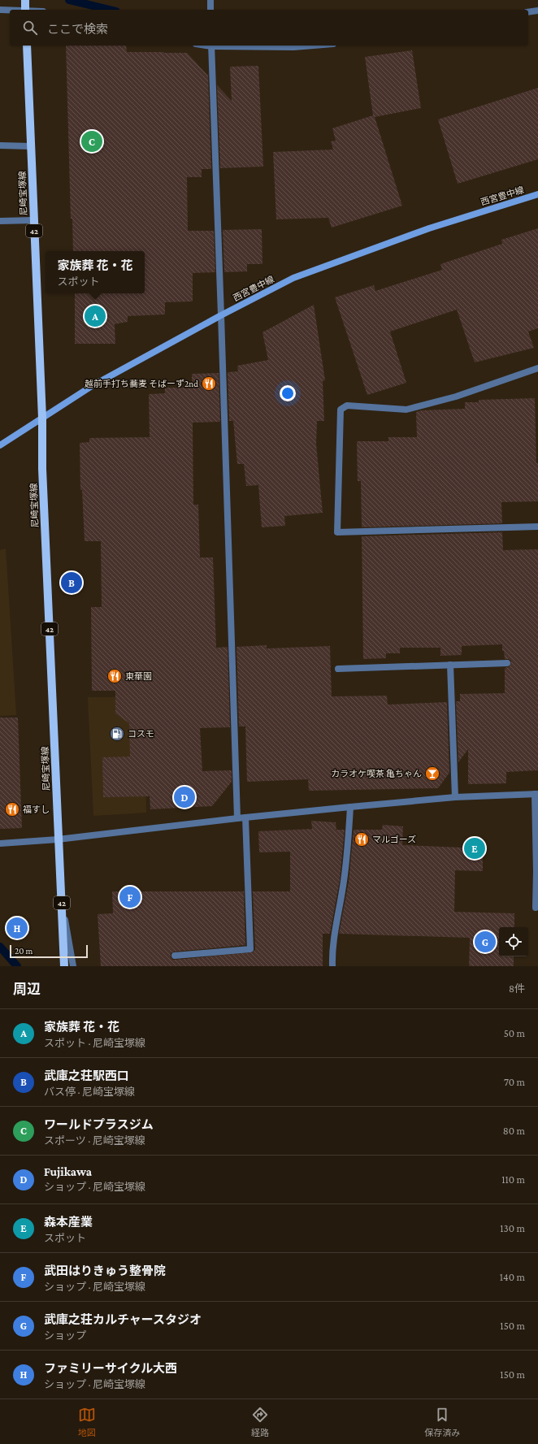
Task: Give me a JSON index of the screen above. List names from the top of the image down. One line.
{"streets":{"main road":["尼崎宝塚線","西宮豊中線","42"]},"crossings":[["尼崎宝塚線","西宮豊中線"]],"places":{"restaurant":["越前手打ち蕎麦 そばーず2nd","東華園","福すし","マルゴーズ"],"fuel station":["コスモ"],"bar":["カラオケ喫茶 亀ちゃん"]},"scale_bar":"20 m","page":{"search":"ここで検索","pins":["C","A","B","D","E","F","H","G"],"popup":["家族葬 花・花","スポット"],"scale":"20 m","heading":["周辺","8件"],"list":[{"mark":"A","name":"家族葬 花・花","note":"スポット · 尼崎宝塚線","value":"50 m"},{"mark":"B","name":"武庫之荘駅西口","note":"バス停 · 尼崎宝塚線","value":"70 m"},{"mark":"C","name":"ワールドプラスジム","note":"スポーツ · 尼崎宝塚線","value":"80 m"},{"mark":"D","name":"Fujikawa","note":"ショップ · 尼崎宝塚線","value":"110 m"},{"mark":"E","name":"森本産業","note":"スポット","value":"130 m"},{"mark":"F","name":"武田はりきゅう整骨院","note":"ショップ · 尼崎宝塚線","value":"140 m"},{"mark":"G","name":"武庫之荘カルチャースタジオ","note":"ショップ","value":"150 m"},{"mark":"H","name":"ファミリーサイクル大西","note":"ショップ · 尼崎宝塚線","value":"150 m"}],"nav":["地図","経路","保存済み"]}}
